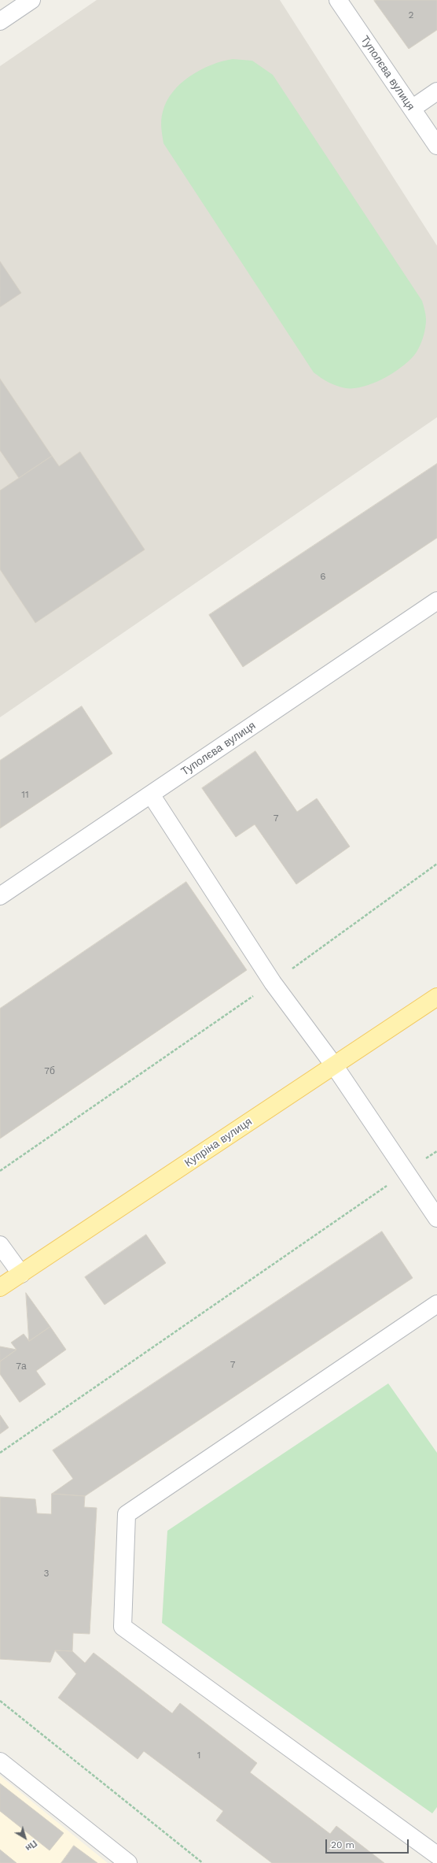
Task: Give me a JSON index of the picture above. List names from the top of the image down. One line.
{"streets":{"main road":["Купріна вулиця"],"street":["Туполєва вулиця"]},"house_numbers":["2","6","11","7","7б","7","7а","3","1"],"scale_bar":"20 m","north":"bottom right"}
